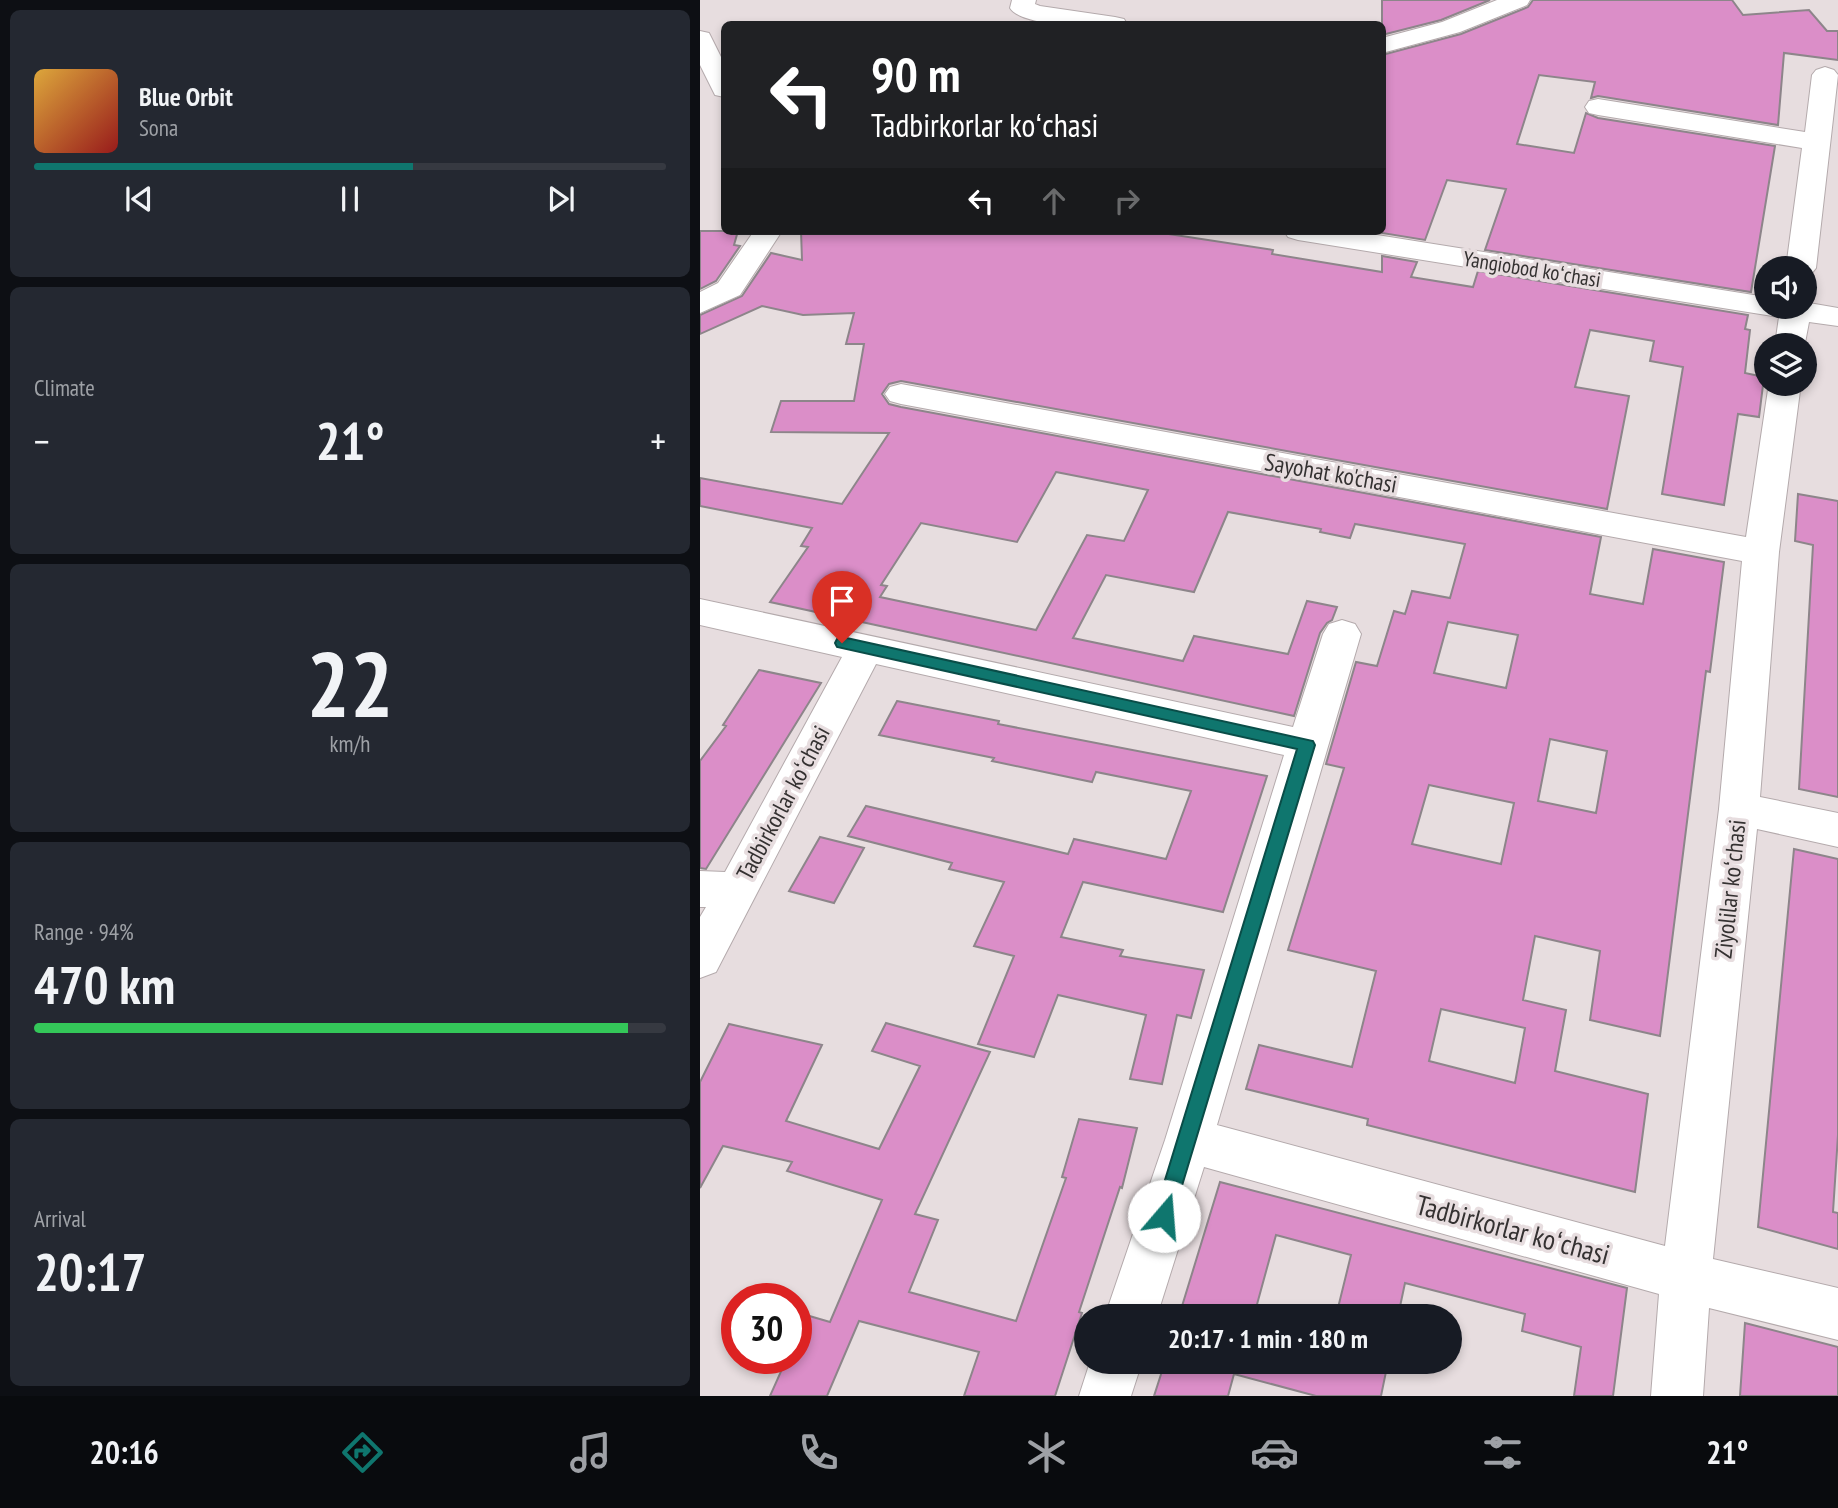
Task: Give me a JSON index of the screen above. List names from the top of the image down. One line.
{"streets":{"street":["Yangiobod koʻchasi","Sayohat ko'chasi","Tadbirkorlar koʻchasi","Ziyolilar koʻchasi"]},"crossings":[["Sayohat ko'chasi","Ziyolilar koʻchasi"],["Tadbirkorlar koʻchasi","Ziyolilar koʻchasi"]],"page":{"turn":["90 m","Tadbirkorlar koʻchasi"],"song":["Blue Orbit","Sona"],"tile":["Climate",["22","km/h"],["Range · 94%","470 km"],["Arrival","20:17"]],"heat":["−","21°","+"],"limit":"30","trip":"20:17 · 1 min · 180 m","tabs":["20:16","21°"]}}
